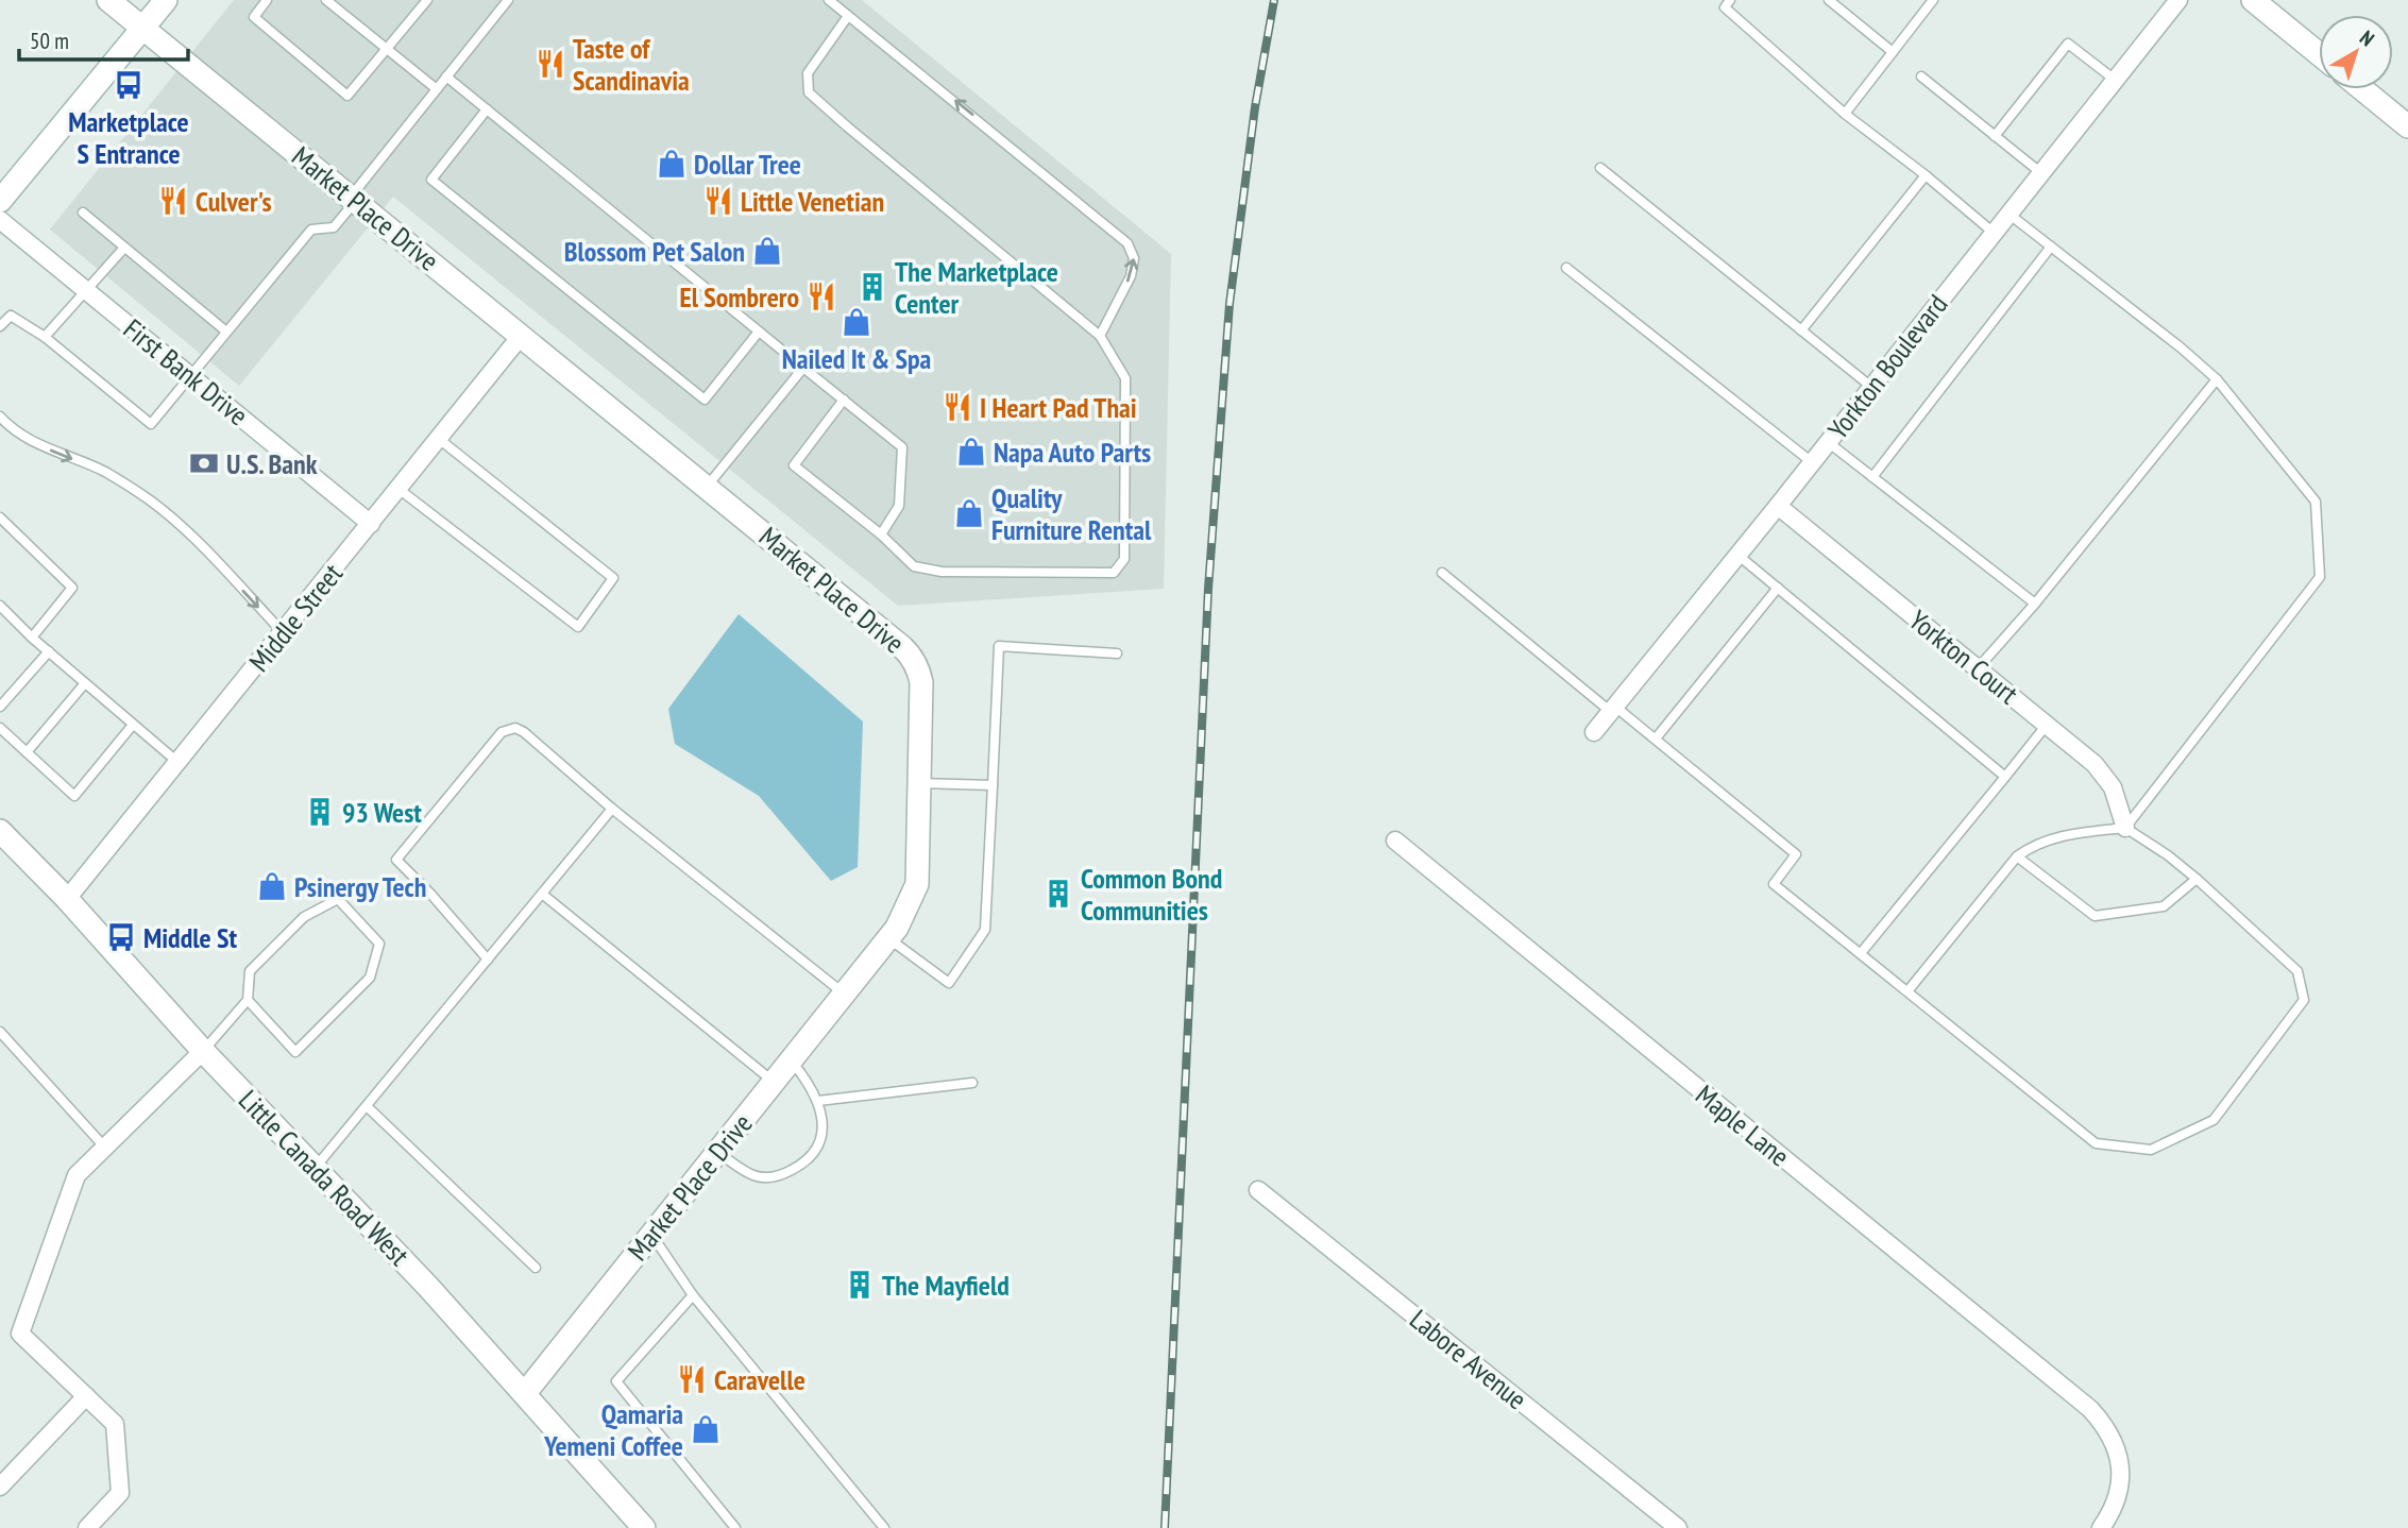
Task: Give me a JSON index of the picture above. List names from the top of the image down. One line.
{"streets":{"street":["Market Place Drive","Yorkton Boulevard","First Bank Drive","Middle Street","Yorkton Court","Maple Lane","Little Canada Road West","Labore Avenue"]},"crossings":[["Market Place Drive","Middle Street"],["Market Place Drive","Little Canada Road West"],["Yorkton Boulevard","Yorkton Court"],["First Bank Drive","Middle Street"],["Middle Street","Little Canada Road West"]],"places":{"restaurant":["Taste of Scandinavia","Culver's","Little Venetian","El Sombrero","I Heart Pad Thai","Caravelle"],"bus stop":["Marketplace S Entrance","Middle St"],"shop":["Dollar Tree","Blossom Pet Salon","Nailed It & Spa","Napa Auto Parts","Quality Furniture Rental","Psinergy Tech","Qamaria Yemeni Coffee"],"building":["The Marketplace Center","93 West","Common Bond Communities","The Mayfield"],"bank":["U.S. Bank"]},"scale_bar":"50 m","north":"top right"}
